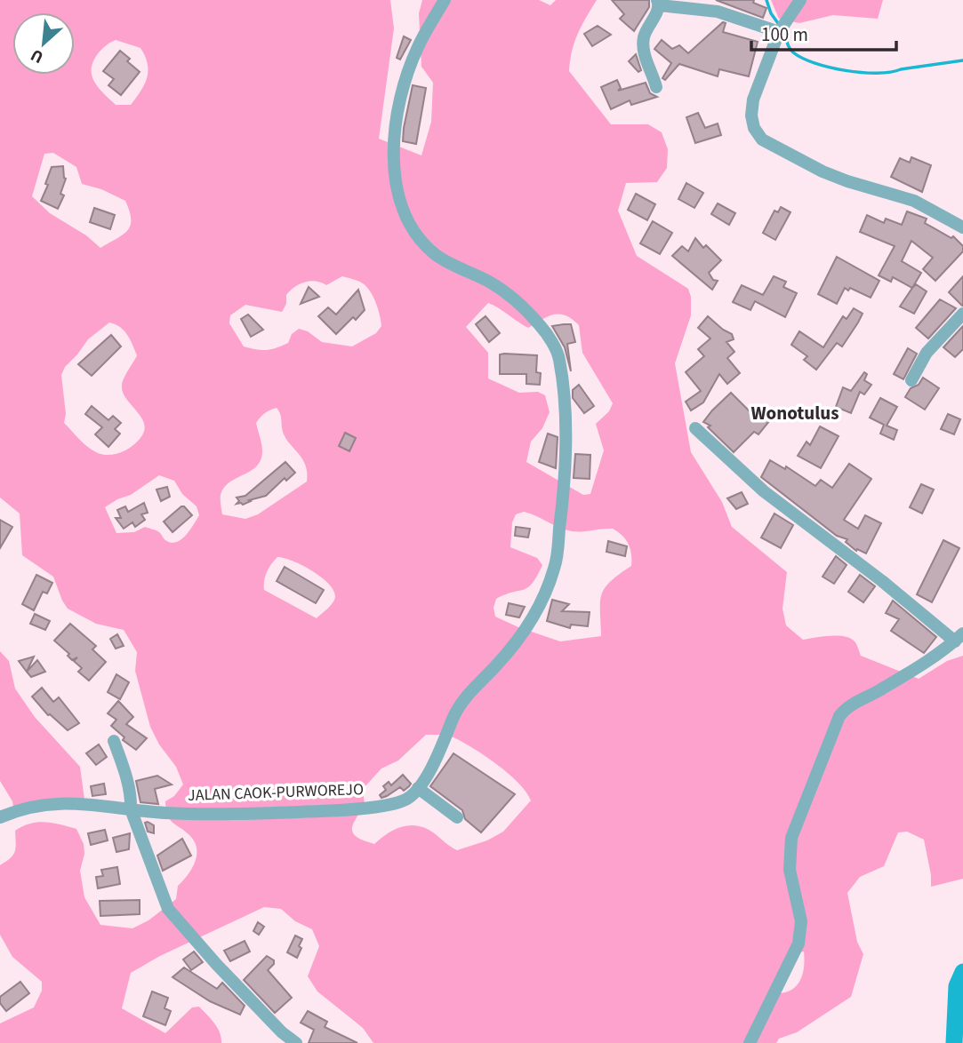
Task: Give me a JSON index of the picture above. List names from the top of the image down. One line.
{"streets":{"street":["JALAN CAOK-PURWOREJO"]},"districts":["Wonotulus"],"scale_bar":"100 m","north":"bottom left"}
